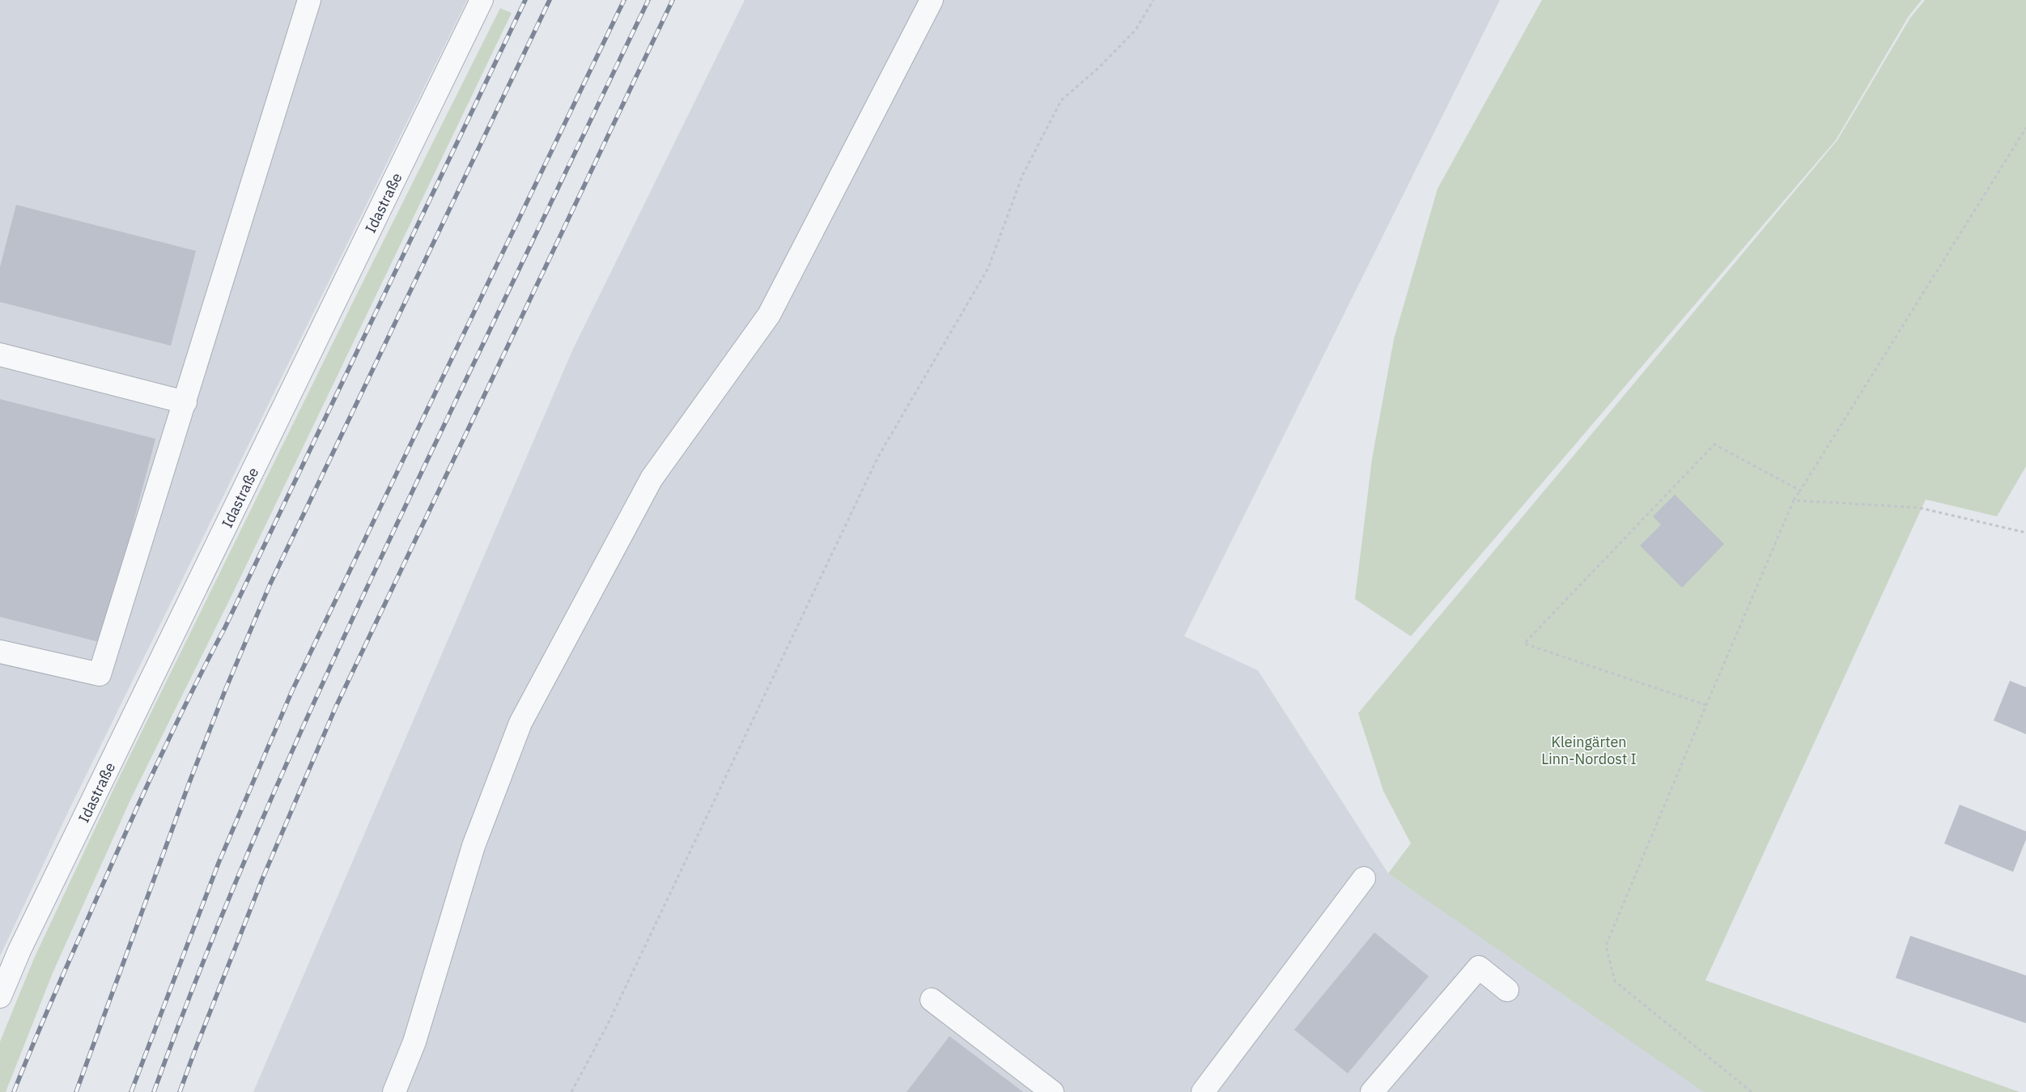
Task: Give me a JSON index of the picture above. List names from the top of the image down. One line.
{"streets":{"street":["Idastraße"]},"parks":["Kleingärten Linn-Nordost I"]}
